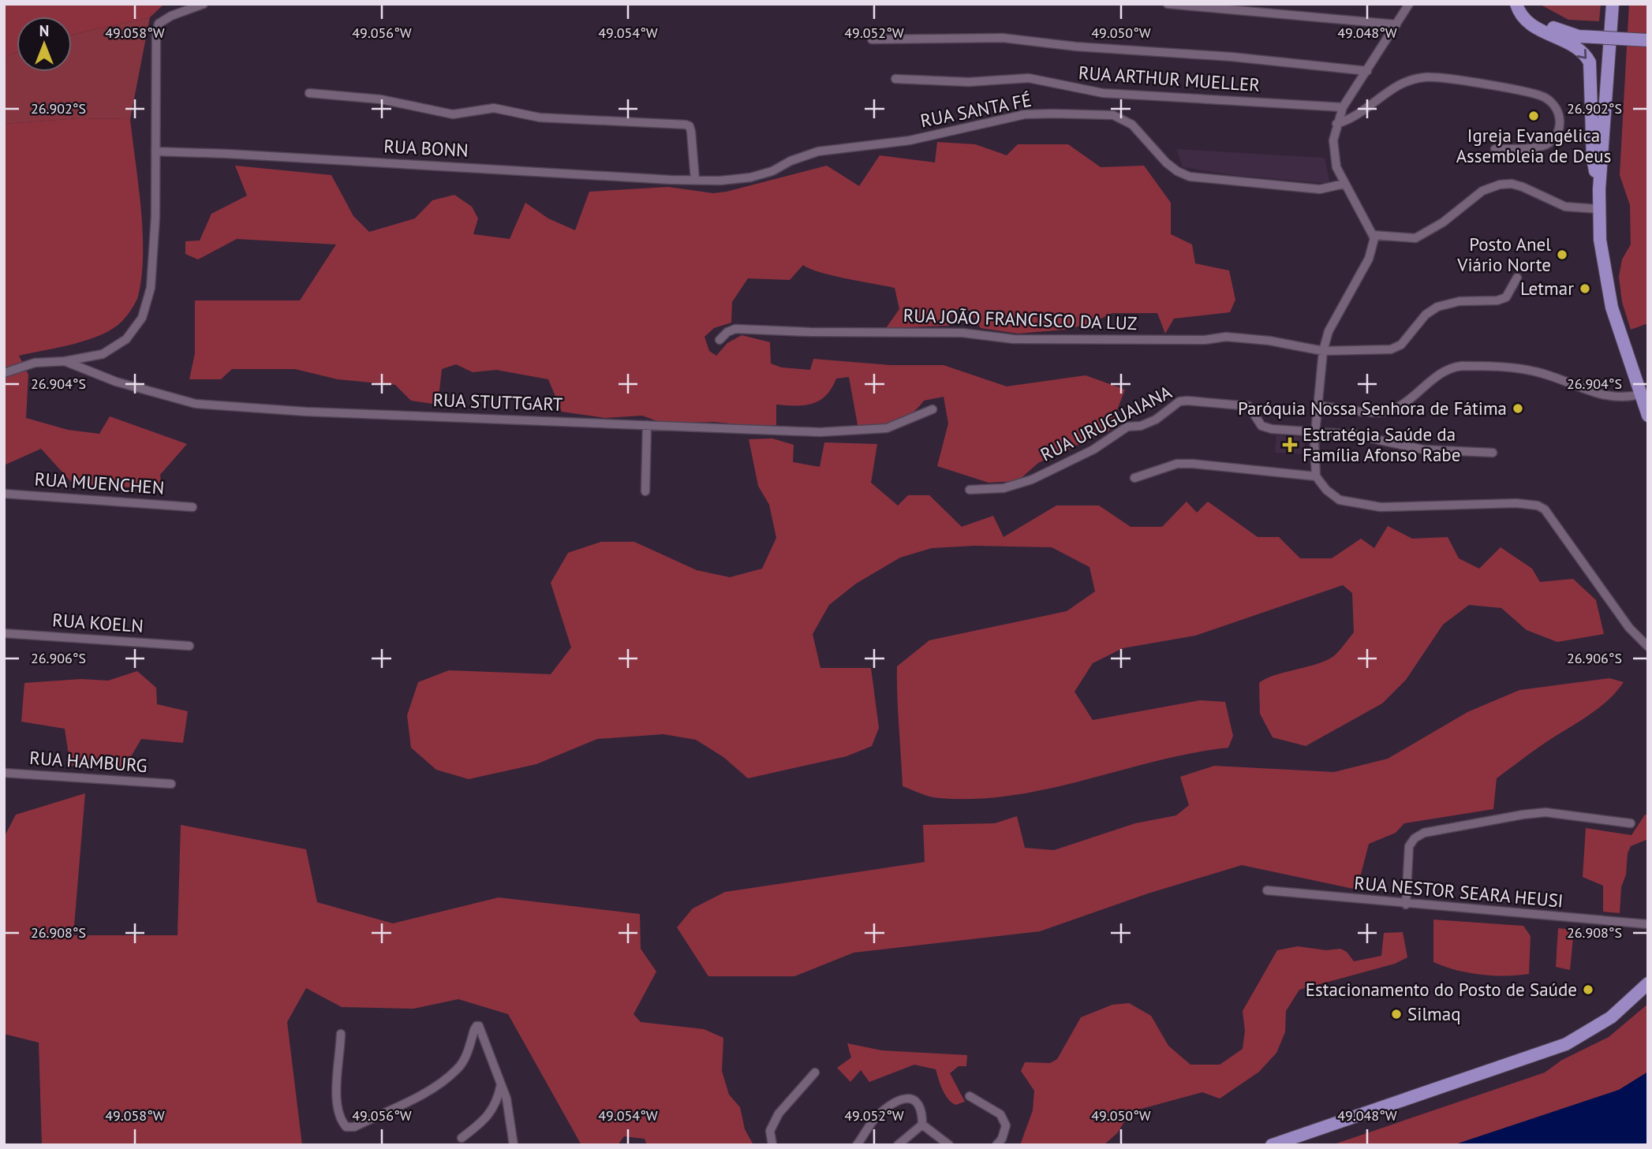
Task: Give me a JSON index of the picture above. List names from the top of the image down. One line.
{"streets":{"street":["RUA ARTHUR MUELLER","RUA SANTA FÉ","RUA BONN","RUA JOÃO FRANCISCO DA LUZ","RUA STUTTGART","RUA URUGUAIANA","RUA MUENCHEN","RUA KOELN","RUA HAMBURG","RUA NESTOR SEARA HEUSI"]},"crossings":[["RUA SANTA FÉ","RUA BONN"]],"places":{"other":["Igreja Evangélica Assembleia de Deus","Posto Anel Viário Norte","Letmar","Paróquia Nossa Senhora de Fátima","Estacionamento do Posto de Saúde","Silmaq"],"health":["Estratégia Saúde da Família Afonso Rabe"]},"north":"top","coordinates":["49.058°W","49.056°W","49.054°W","49.052°W","49.050°W","49.048°W","26.902°S","26.904°S","26.906°S","26.908°S"]}
